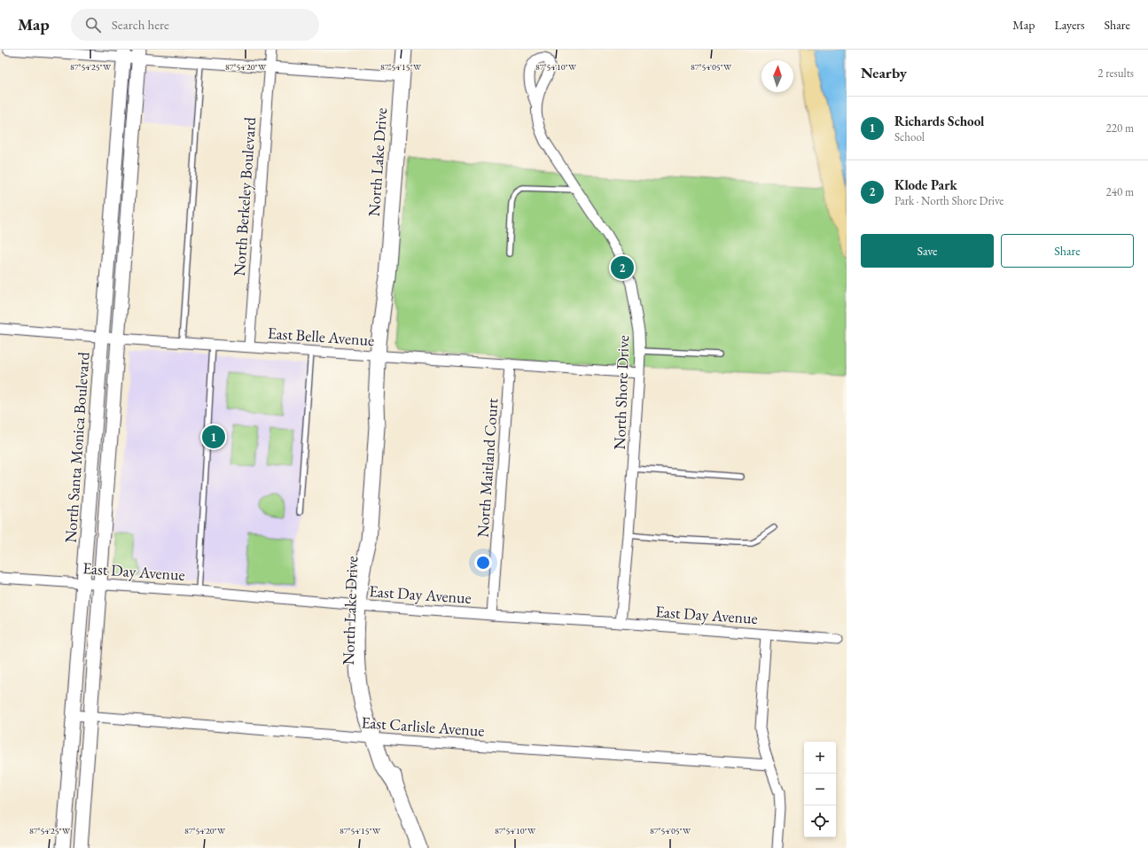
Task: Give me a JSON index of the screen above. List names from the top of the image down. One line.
{"streets":{"main road":["North Lake Drive"],"street":["North Berkeley Boulevard","East Belle Avenue","North Shore Drive","North Santa Monica Boulevard","North Maitland Court","East Day Avenue","East Carlisle Avenue"]},"crossings":[["North Lake Drive","East Belle Avenue"],["North Lake Drive","East Day Avenue"],["North Lake Drive","East Carlisle Avenue"],["North Berkeley Boulevard","East Belle Avenue"],["East Belle Avenue","North Shore Drive"],["East Belle Avenue","North Santa Monica Boulevard"],["East Belle Avenue","North Maitland Court"],["North Shore Drive","East Day Avenue"],["North Santa Monica Boulevard","East Day Avenue"],["North Santa Monica Boulevard","East Carlisle Avenue"],["North Maitland Court","East Day Avenue"]],"north":"top","page":{"header":"Map","search":"Search here","nav":["Map","Layers","Share"],"heading":["Nearby","2 results"],"list":[{"mark":"1","name":"Richards School","note":"School","value":"220 m"},{"mark":"2","name":"Klode Park","note":"Park · North Shore Drive","value":"240 m"}],"buttons":["Save","Share"],"pins":["2","1"],"map_buttons":["+","−"]},"coordinates":["87°54'25\"W","87°54'20\"W","87°54'15\"W","87°54'10\"W","87°54'05\"W"]}
